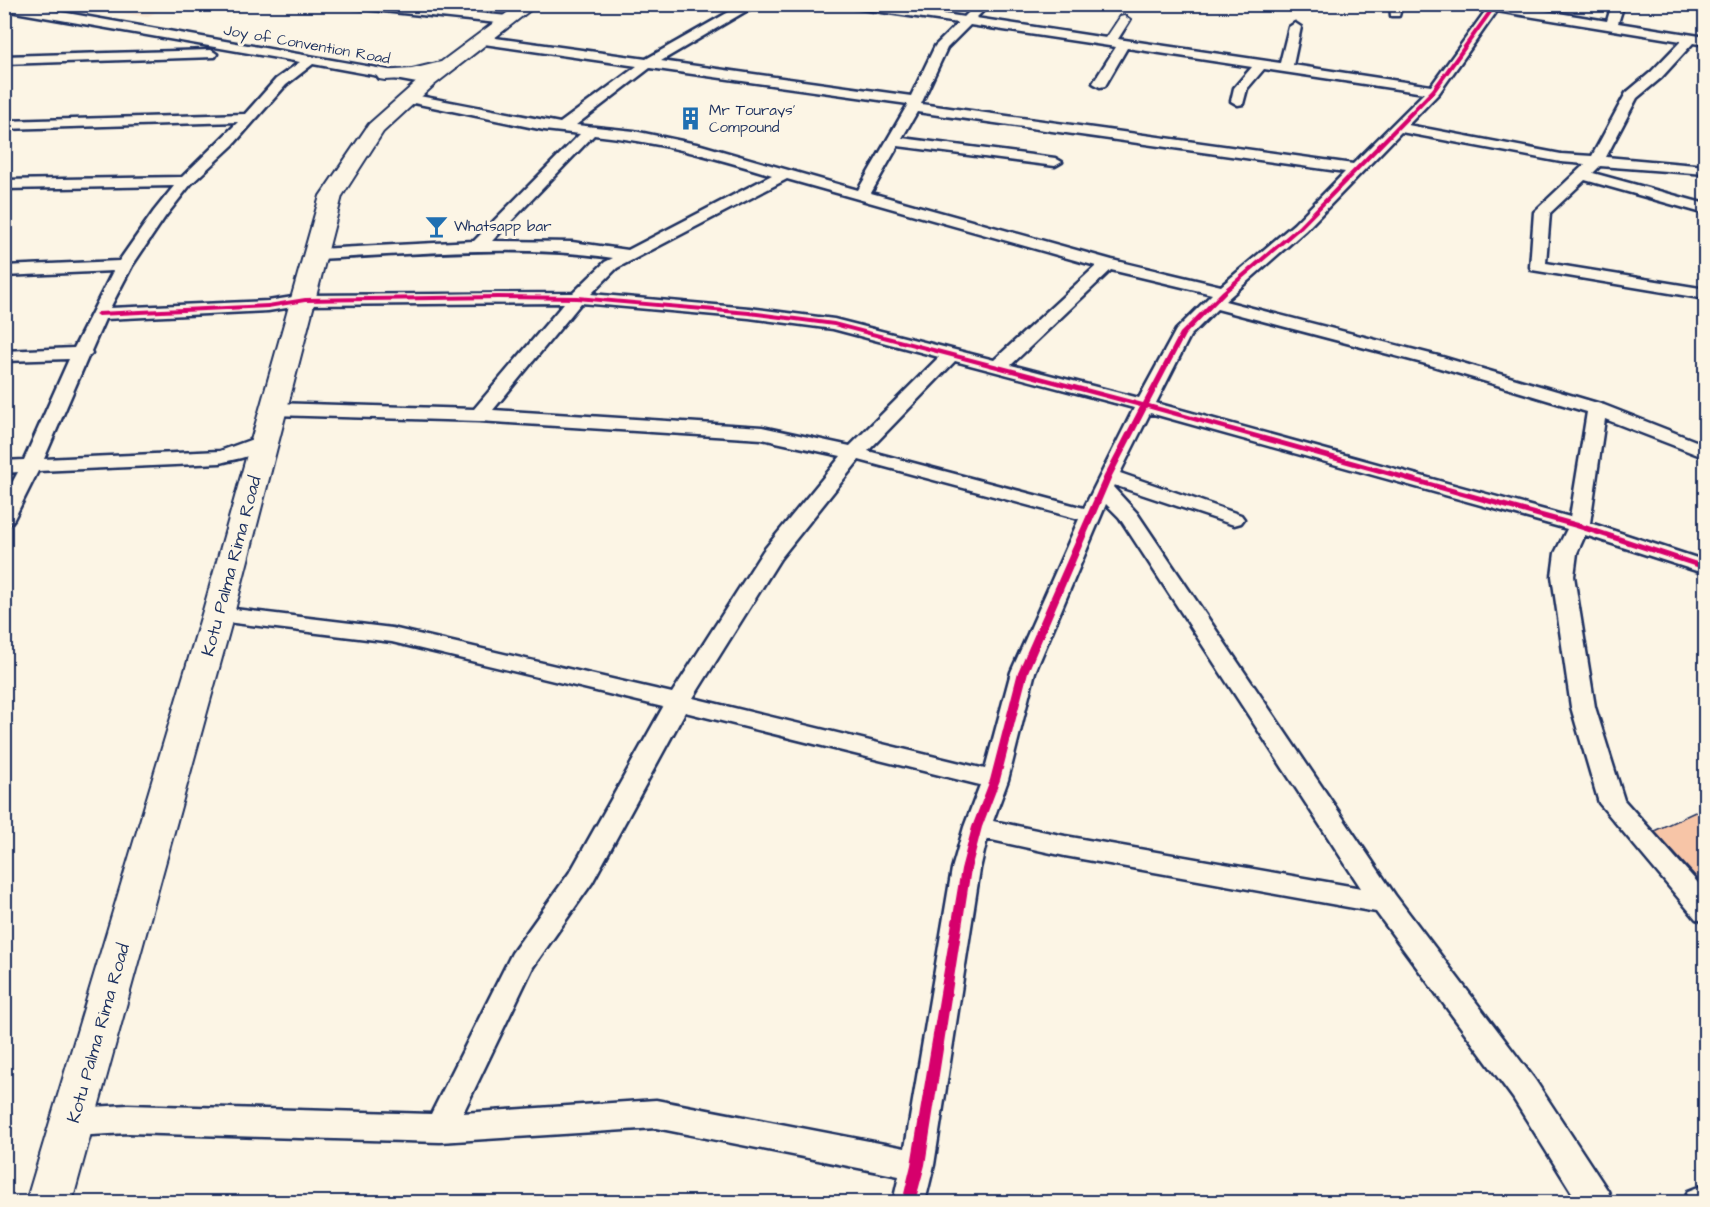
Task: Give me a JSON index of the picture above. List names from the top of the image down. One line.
{"streets":{"street":["Joy of Convention Road","Kotu Palma Rima Road"]},"places":{"building":["Mr Tourays' Compound"],"bar":["Whatsapp bar"]}}
